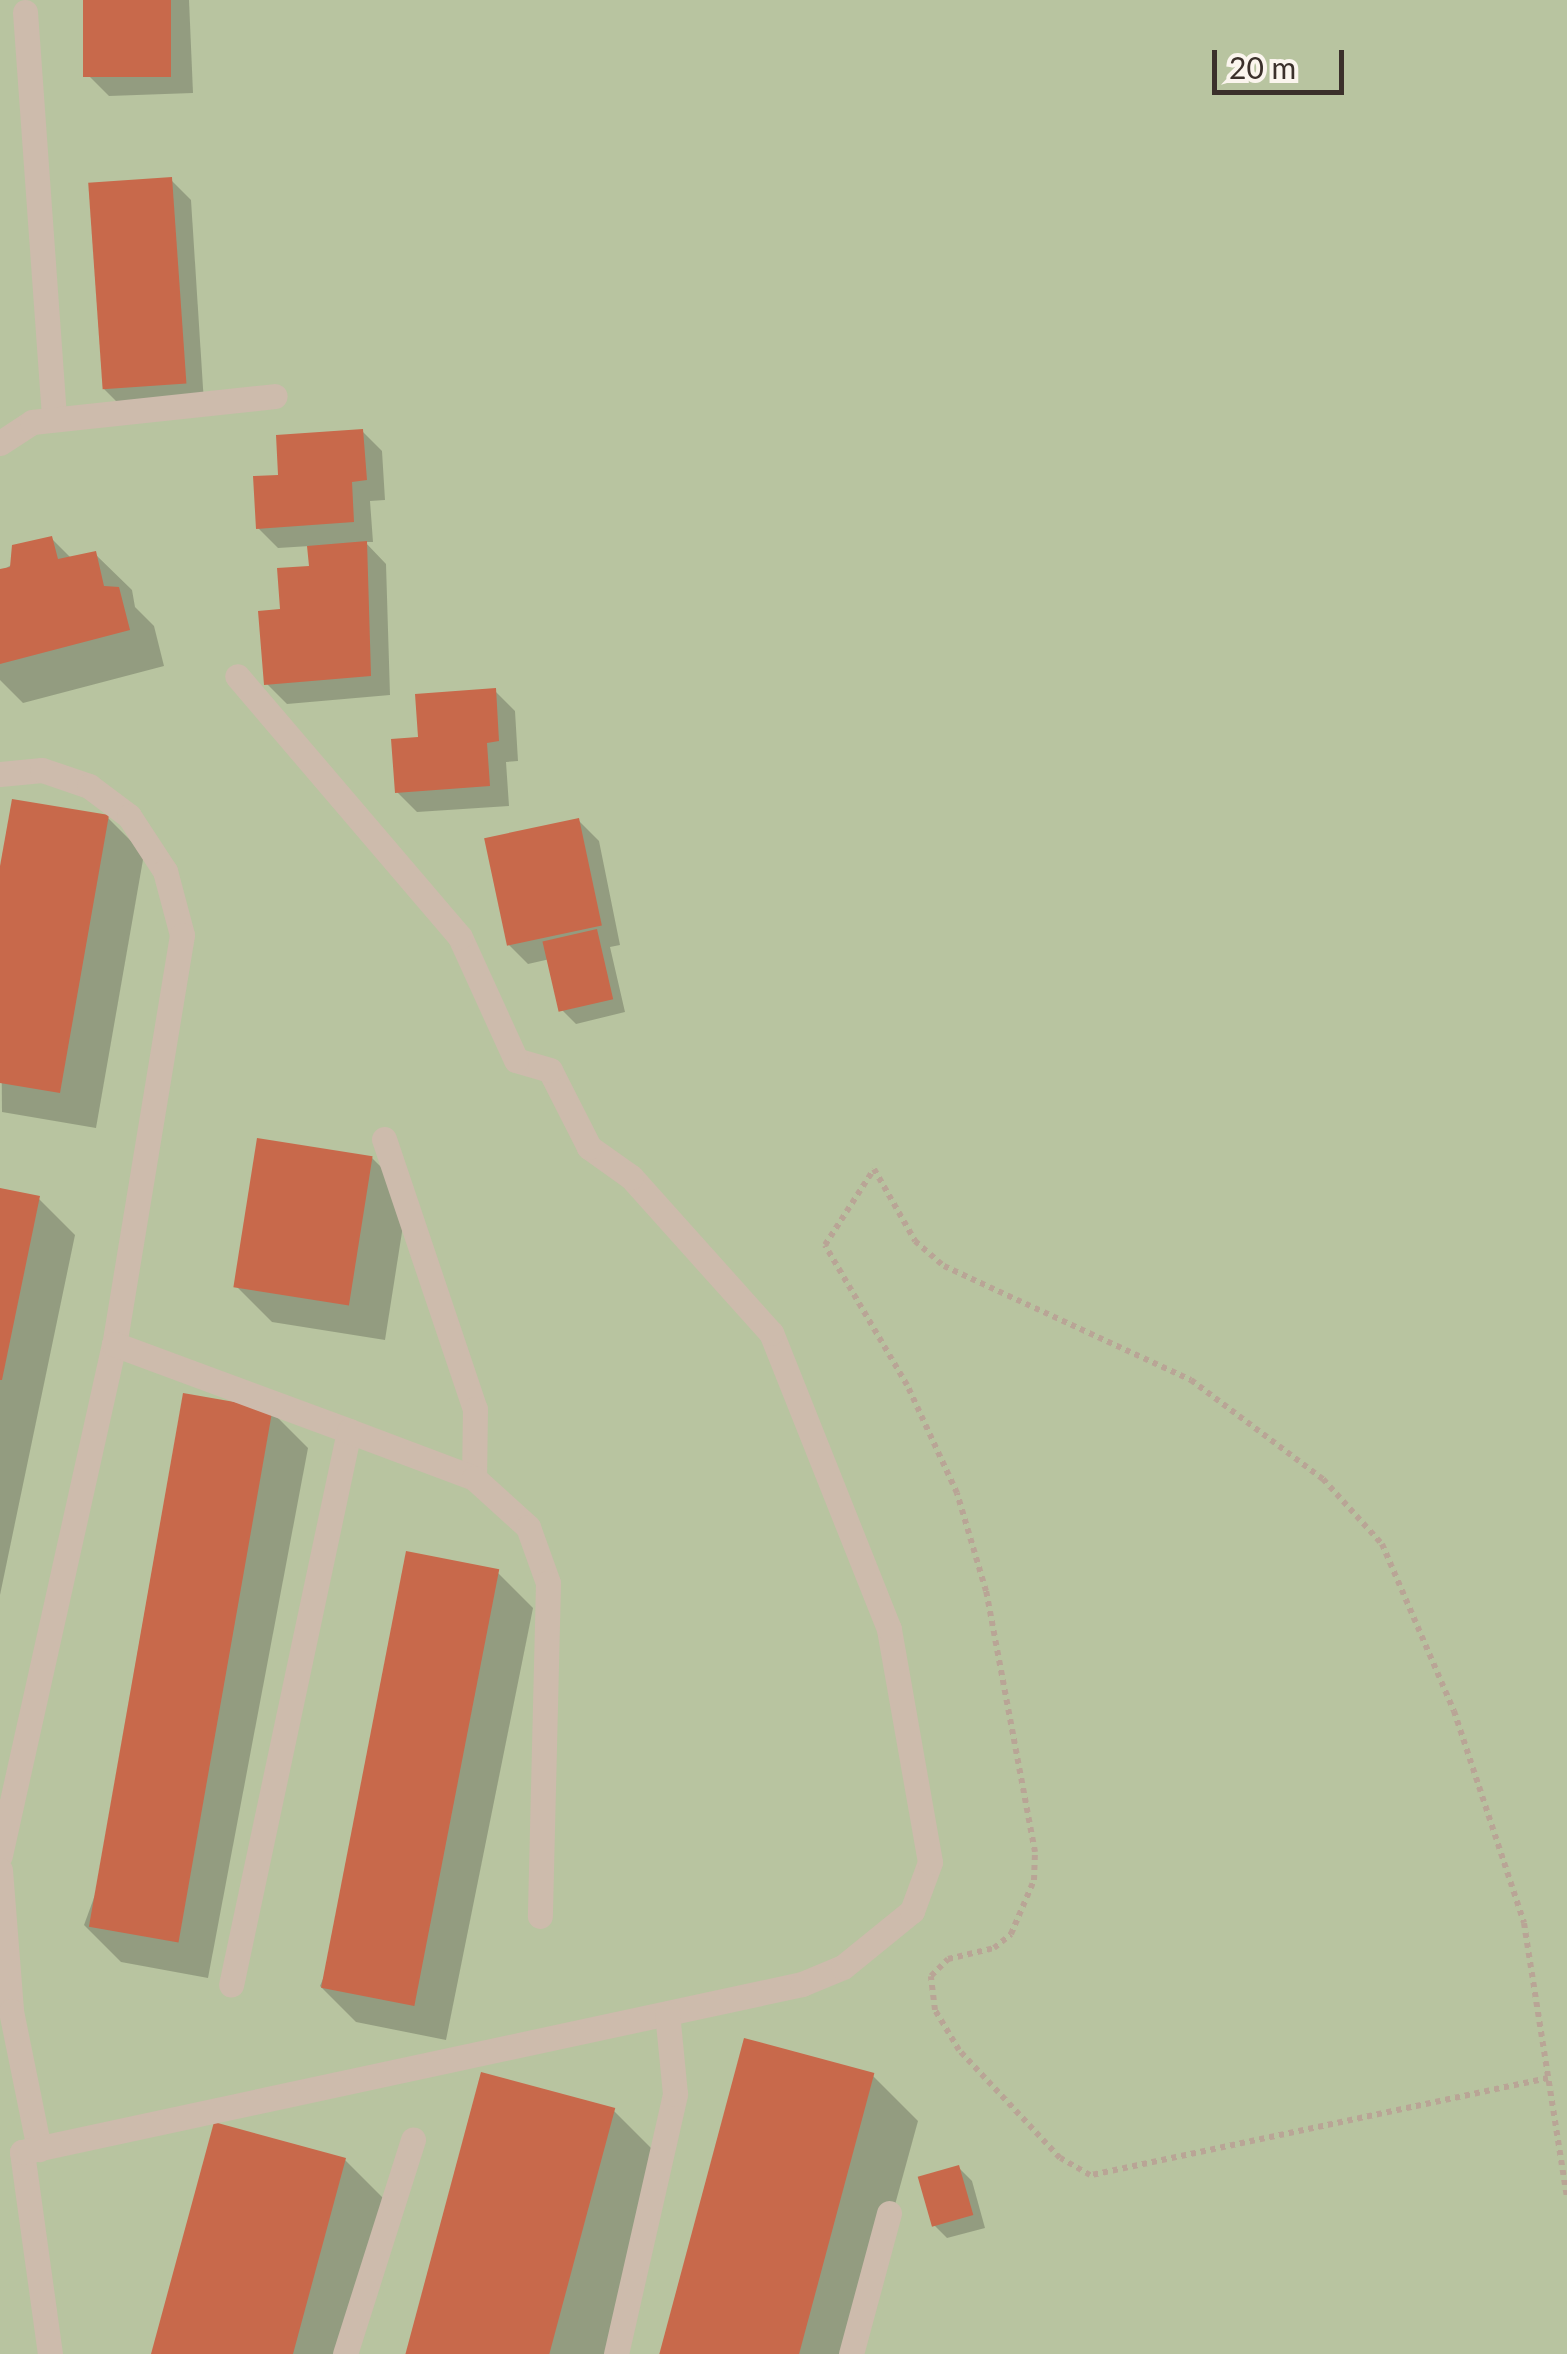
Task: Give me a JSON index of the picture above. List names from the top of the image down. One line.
{"scale_bar":"20 m"}
